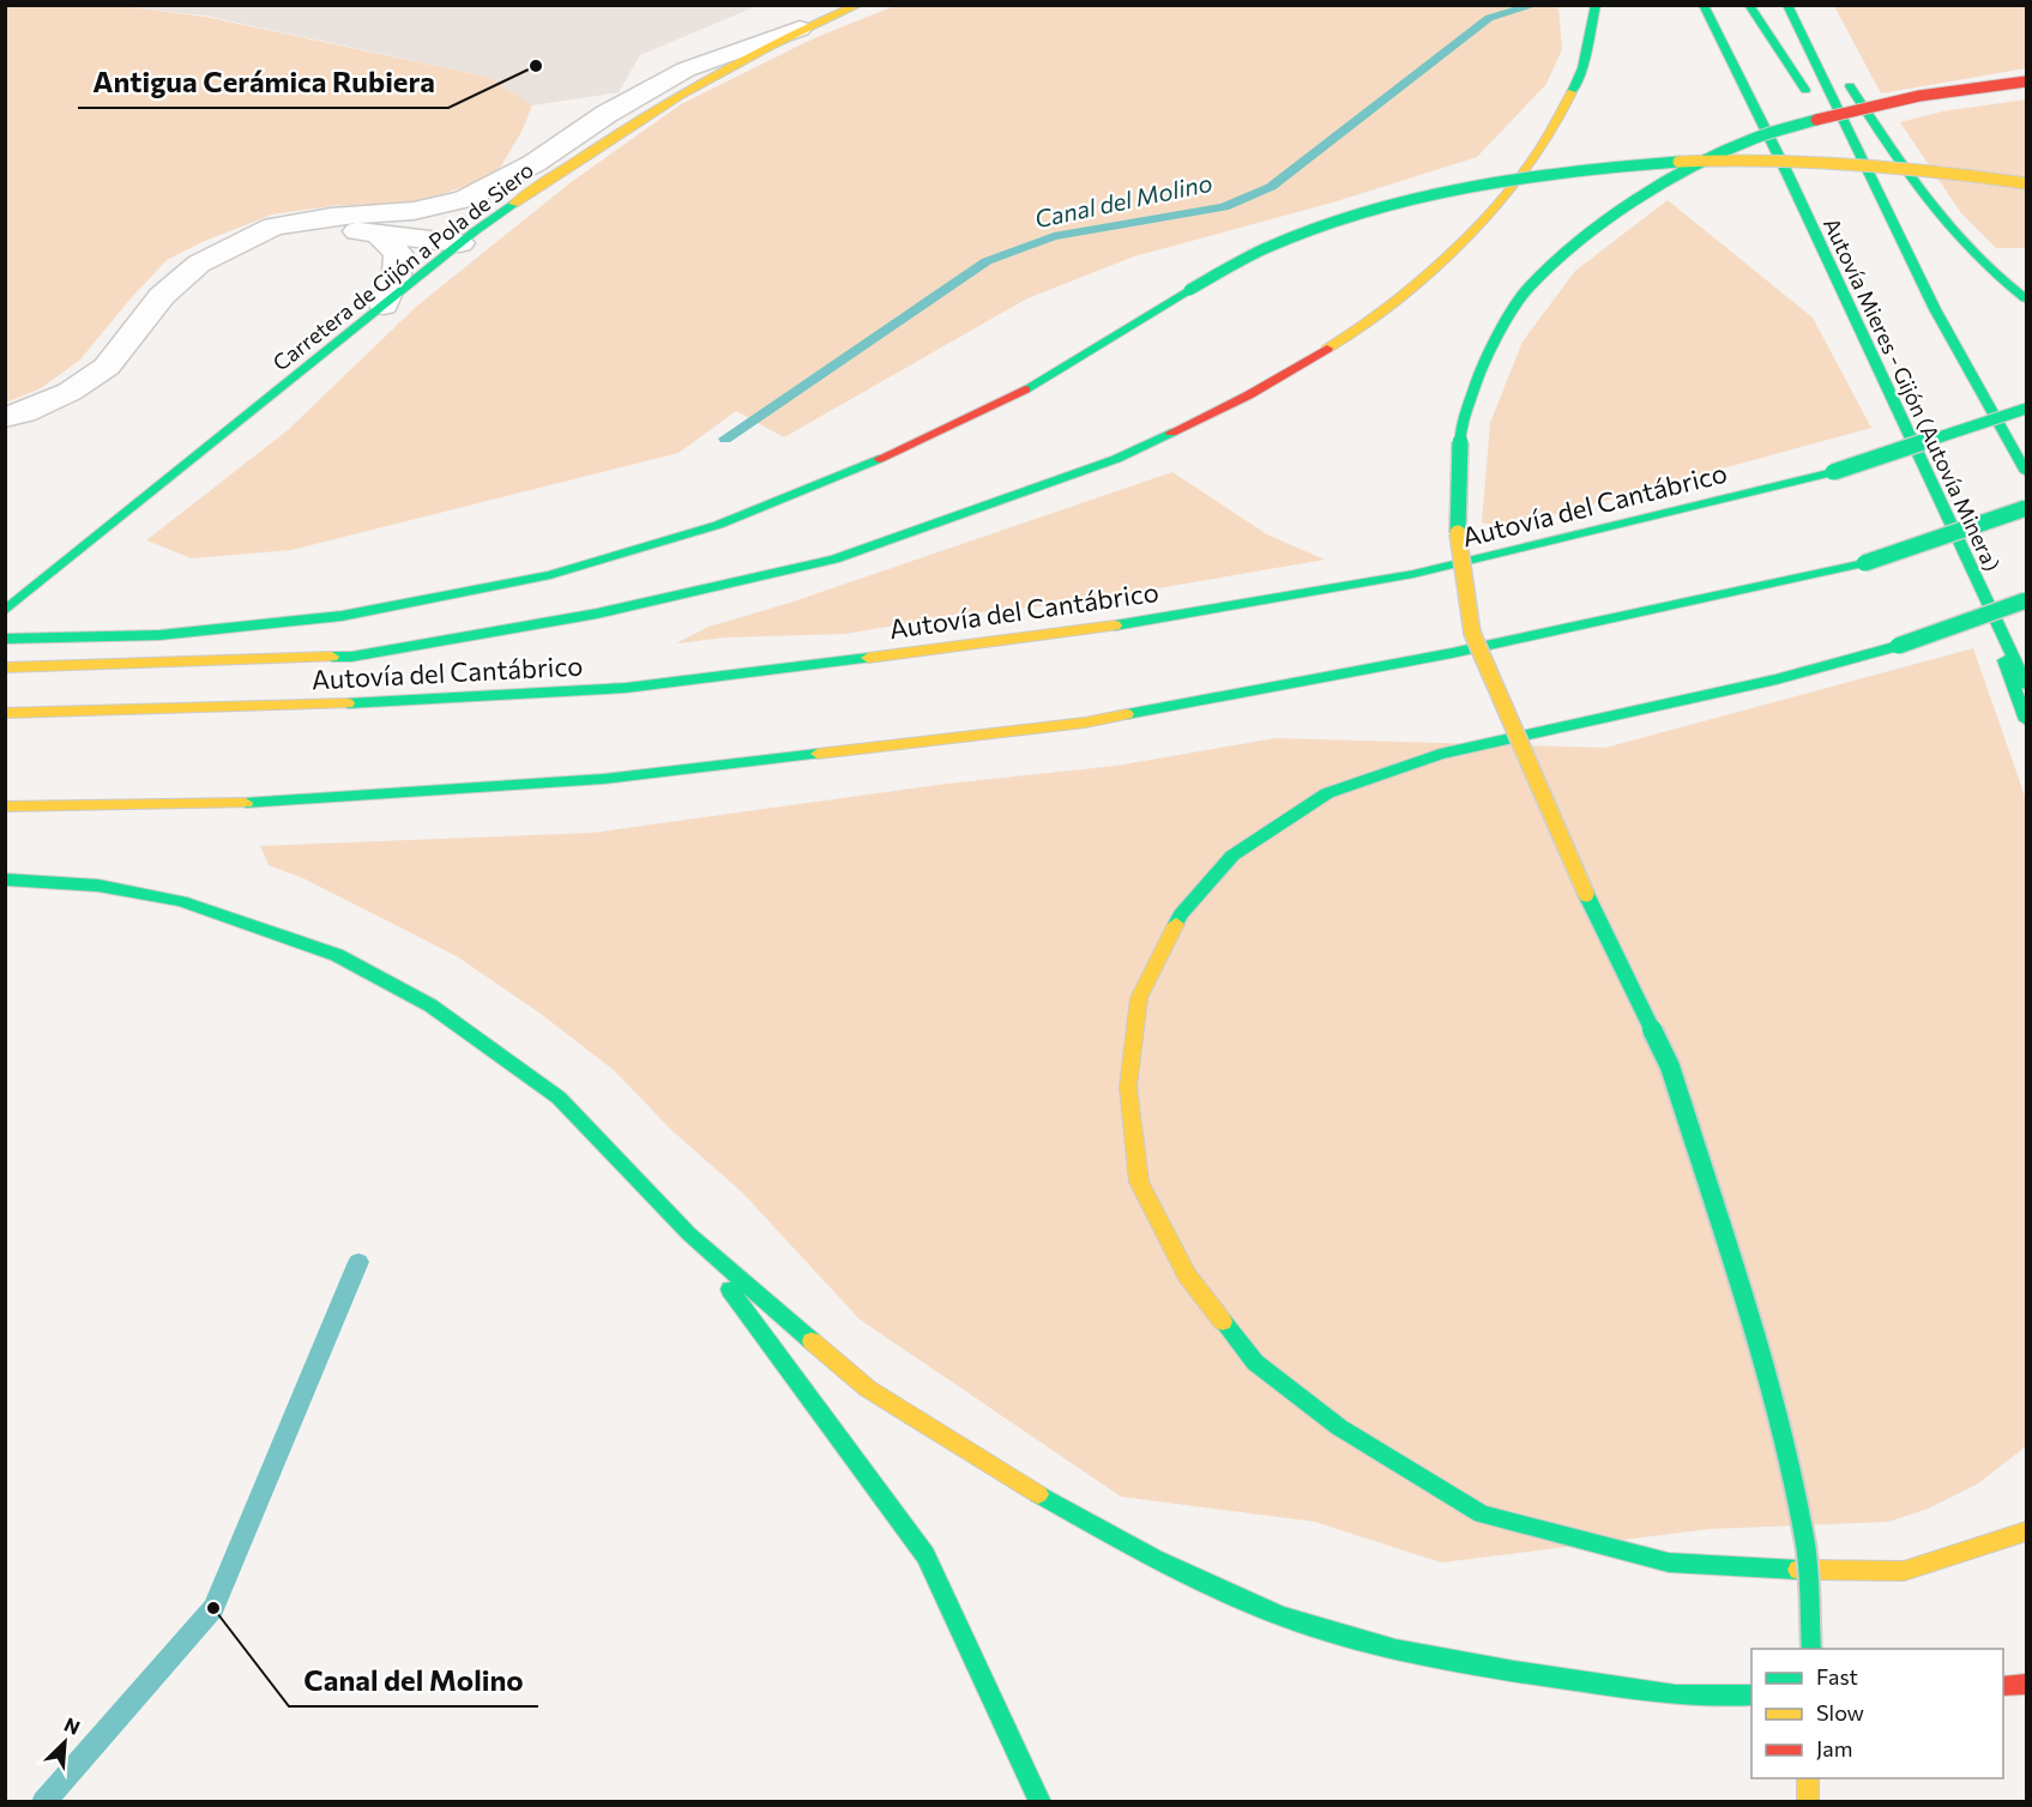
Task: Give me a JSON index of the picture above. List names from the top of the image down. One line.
{"streets":{"main road":["Carretera de Gijón a Pola de Siero","Autovía Mieres - Gijón (Autovía Minera)","Autovía del Cantábrico"]},"water":["Canal del Molino"],"places":["Antigua Cerámica Rubiera","Canal del Molino"],"legend":["Fast","Slow","Jam"],"north":"top right"}
